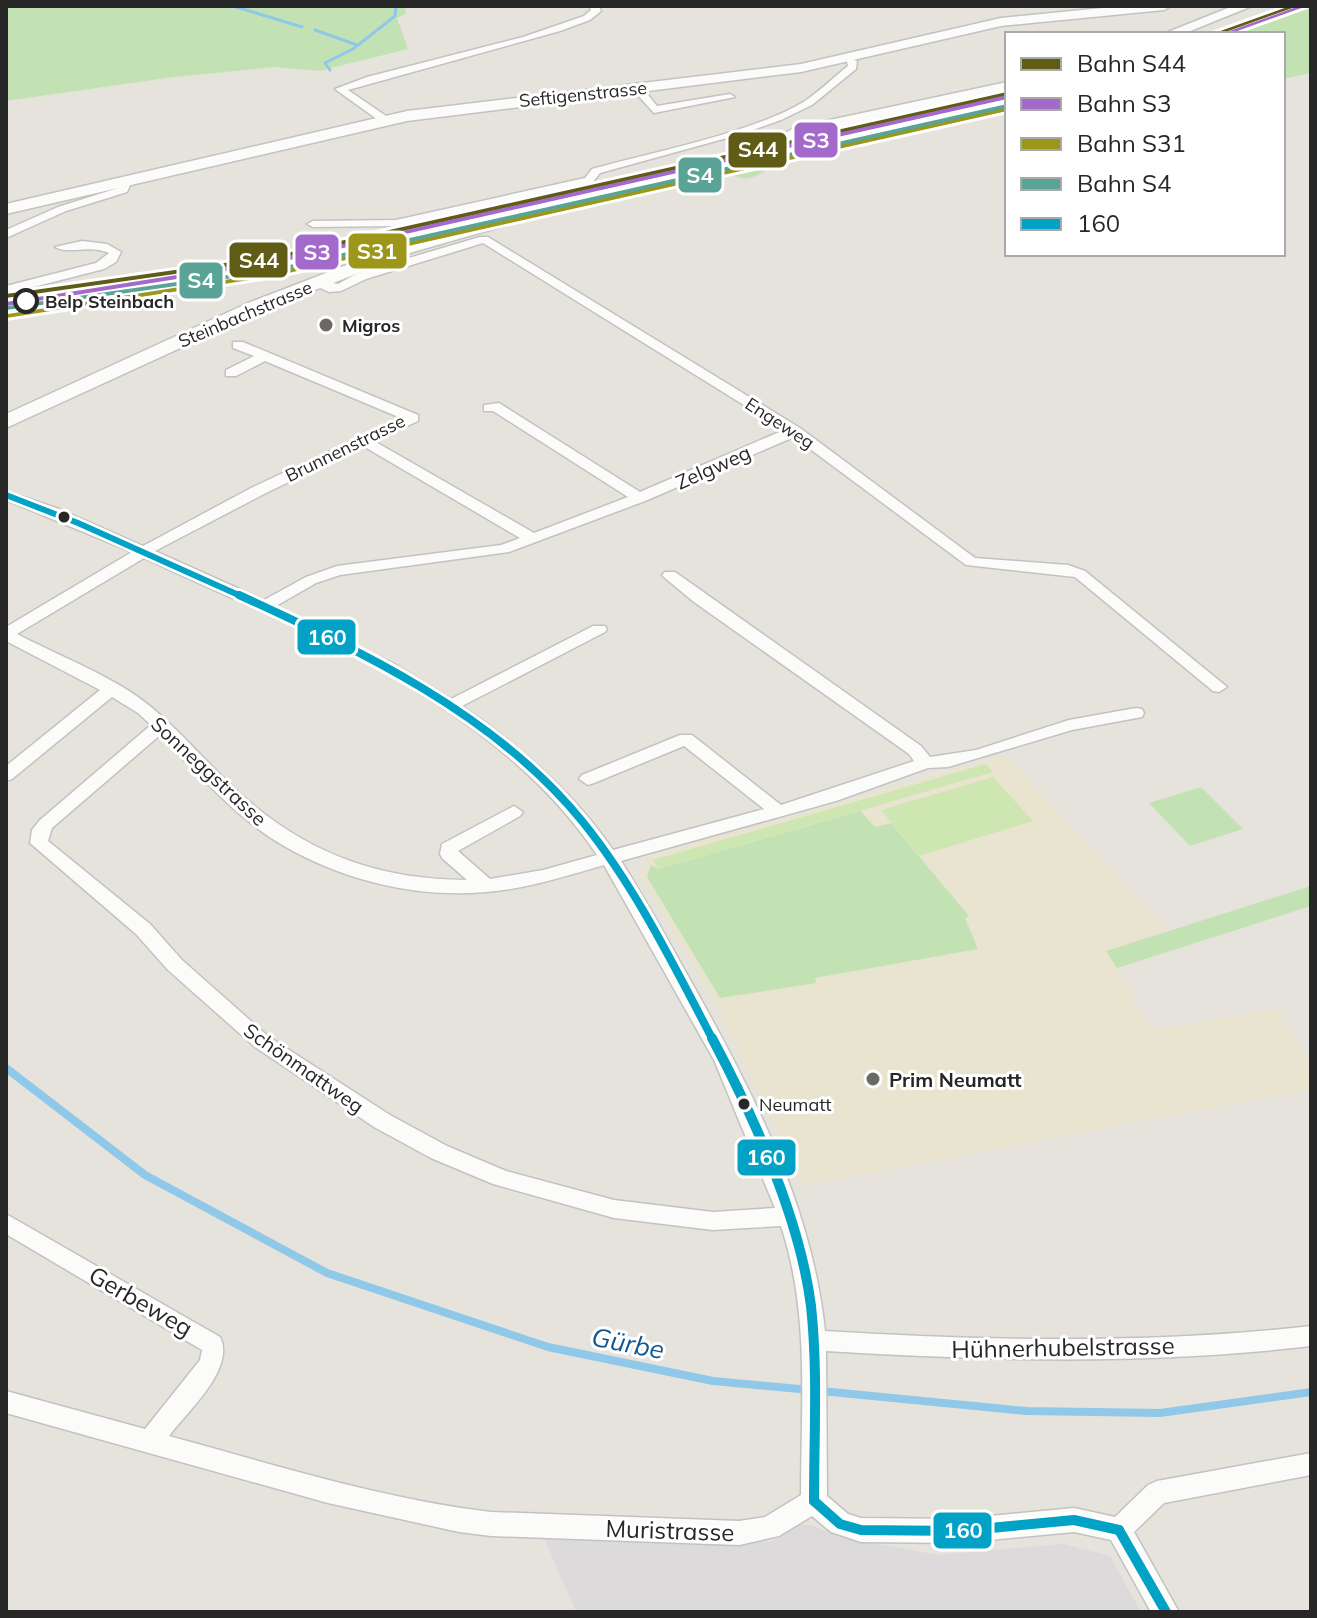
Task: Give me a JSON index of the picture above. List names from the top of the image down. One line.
{"streets":{"main road":["Seftigenstrasse","Steinbachstrasse"],"street":["Engeweg","Brunnenstrasse","Zelgweg","Sonneggstrasse","Schönmattweg","Gerbeweg","Hühnerhubelstrasse","Muristrasse"]},"crossings":[["Steinbachstrasse","Engeweg"],["Engeweg","Zelgweg"],["Brunnenstrasse","Sonneggstrasse"],["Sonneggstrasse","Schönmattweg"],["Gerbeweg","Muristrasse"]],"water":["Gürbe"],"places":["Belp Steinbach","Migros","Prim Neumatt","Neumatt"],"lines":["rail line S44","rail line S3","rail line S4","rail line S31","transit line 160"],"legend":["Bahn S44","Bahn S3","Bahn S31","Bahn S4","160"]}
